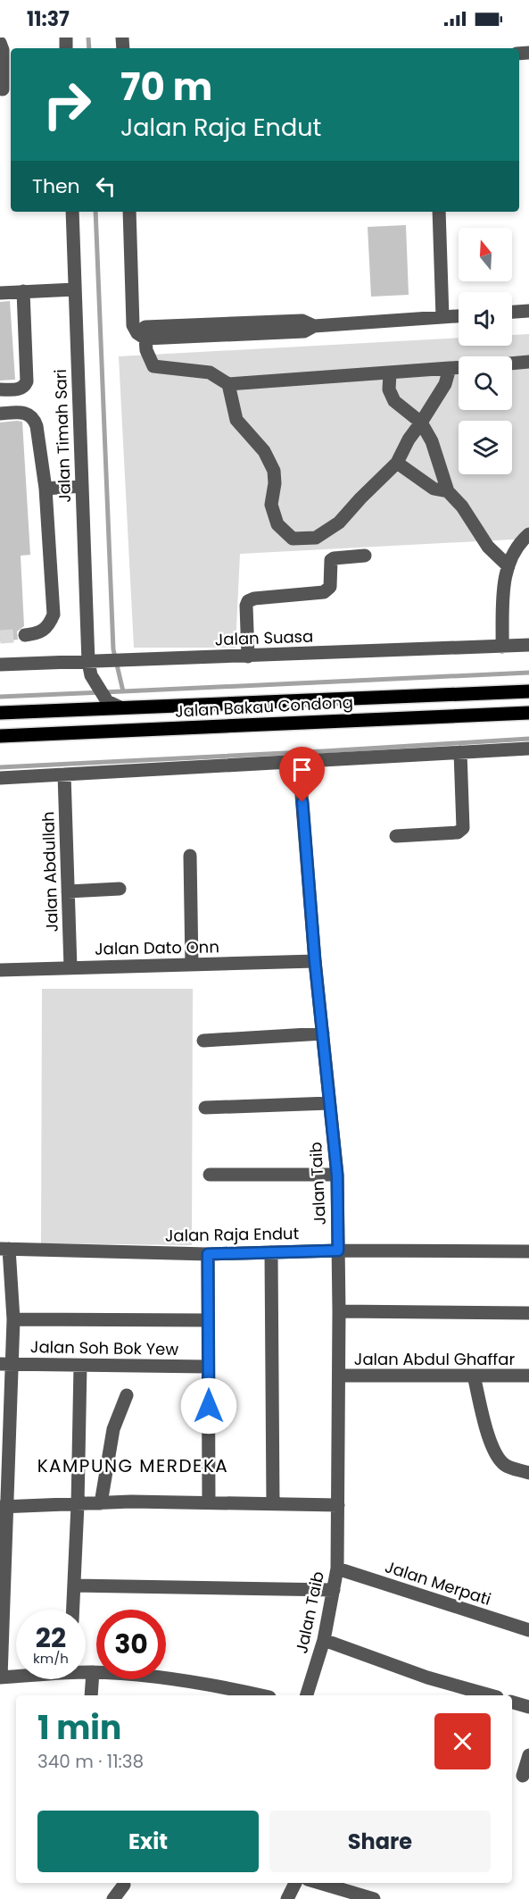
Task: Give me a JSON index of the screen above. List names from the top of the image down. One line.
{"streets":{"main road":["Jalan Bakau Condong"],"street":["Jalan Timah Sari","Jalan Suasa","Jalan Abdullah","Jalan Dato Onn","Jalan Taib","Jalan Raja Endut","Jalan Soh Bok Yew","Jalan Abdul Ghaffar","Jalan Merpati"]},"crossings":[["Jalan Timah Sari","Jalan Suasa"],["Jalan Abdullah","Jalan Dato Onn"],["Jalan Dato Onn","Jalan Taib"],["Jalan Taib","Jalan Raja Endut"],["Jalan Taib","Jalan Abdul Ghaffar"],["Jalan Taib","Jalan Merpati"]],"districts":["KAMPUNG MERDEKA"],"north":"top","page":{"status":"11:37","turn":["70 m","Jalan Raja Endut"],"then":"Then","speed":"22 km/h","limit":"30","heading":["1 min","340 m · 11:38"],"buttons":["Exit","Share"]}}
